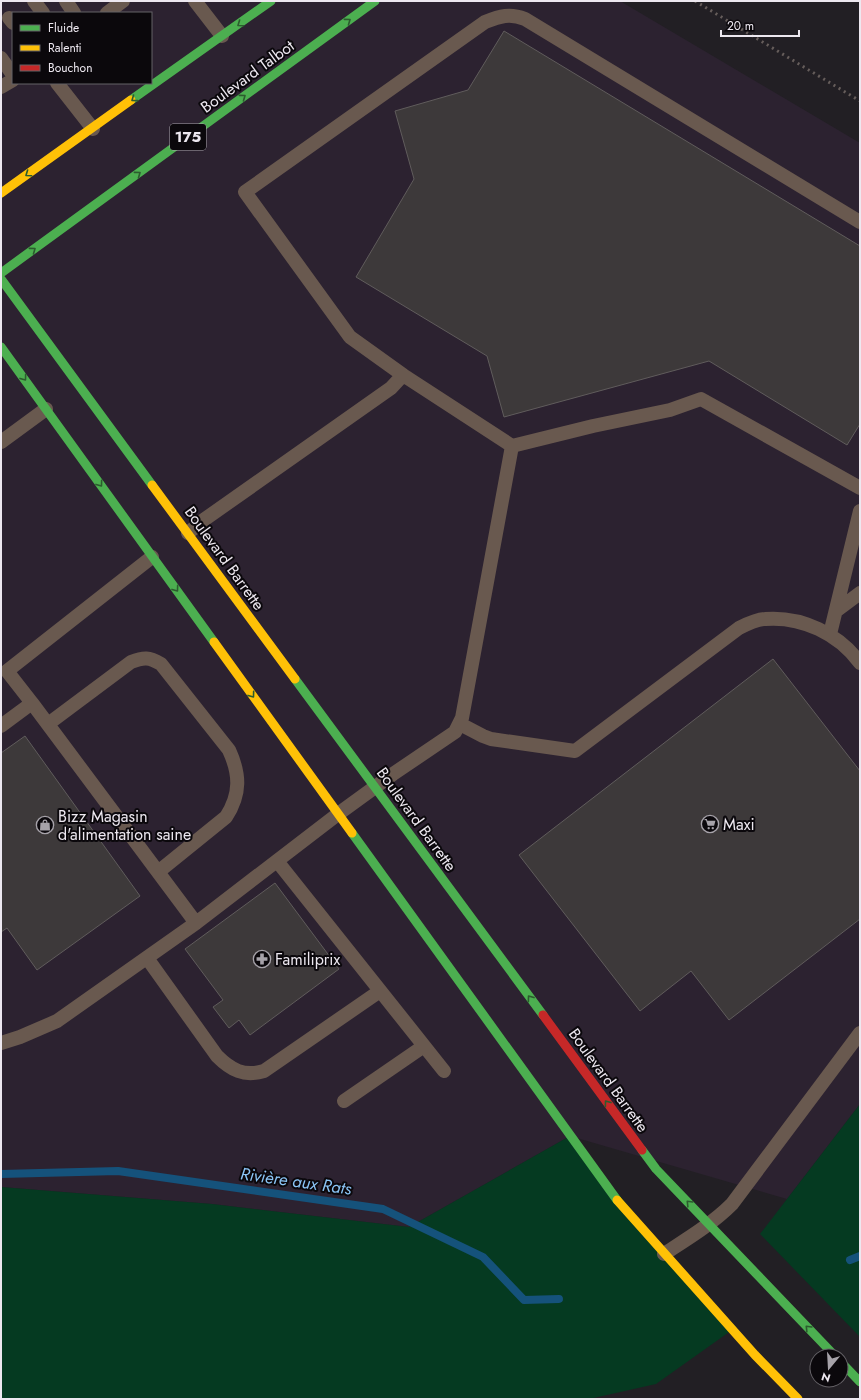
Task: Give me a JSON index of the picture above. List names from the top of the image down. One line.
{"streets":{"main road":["Boulevard Talbot","175","Boulevard Barrette"]},"water":["Rivière aux Rats"],"places":{"supermarket":["Maxi"],"shop":["Bizz Magasin d'alimentation saine"],"pharmacy":["Familiprix"]},"legend":["Fluide","Ralenti","Bouchon"],"scale_bar":"20 m","north":"bottom"}
